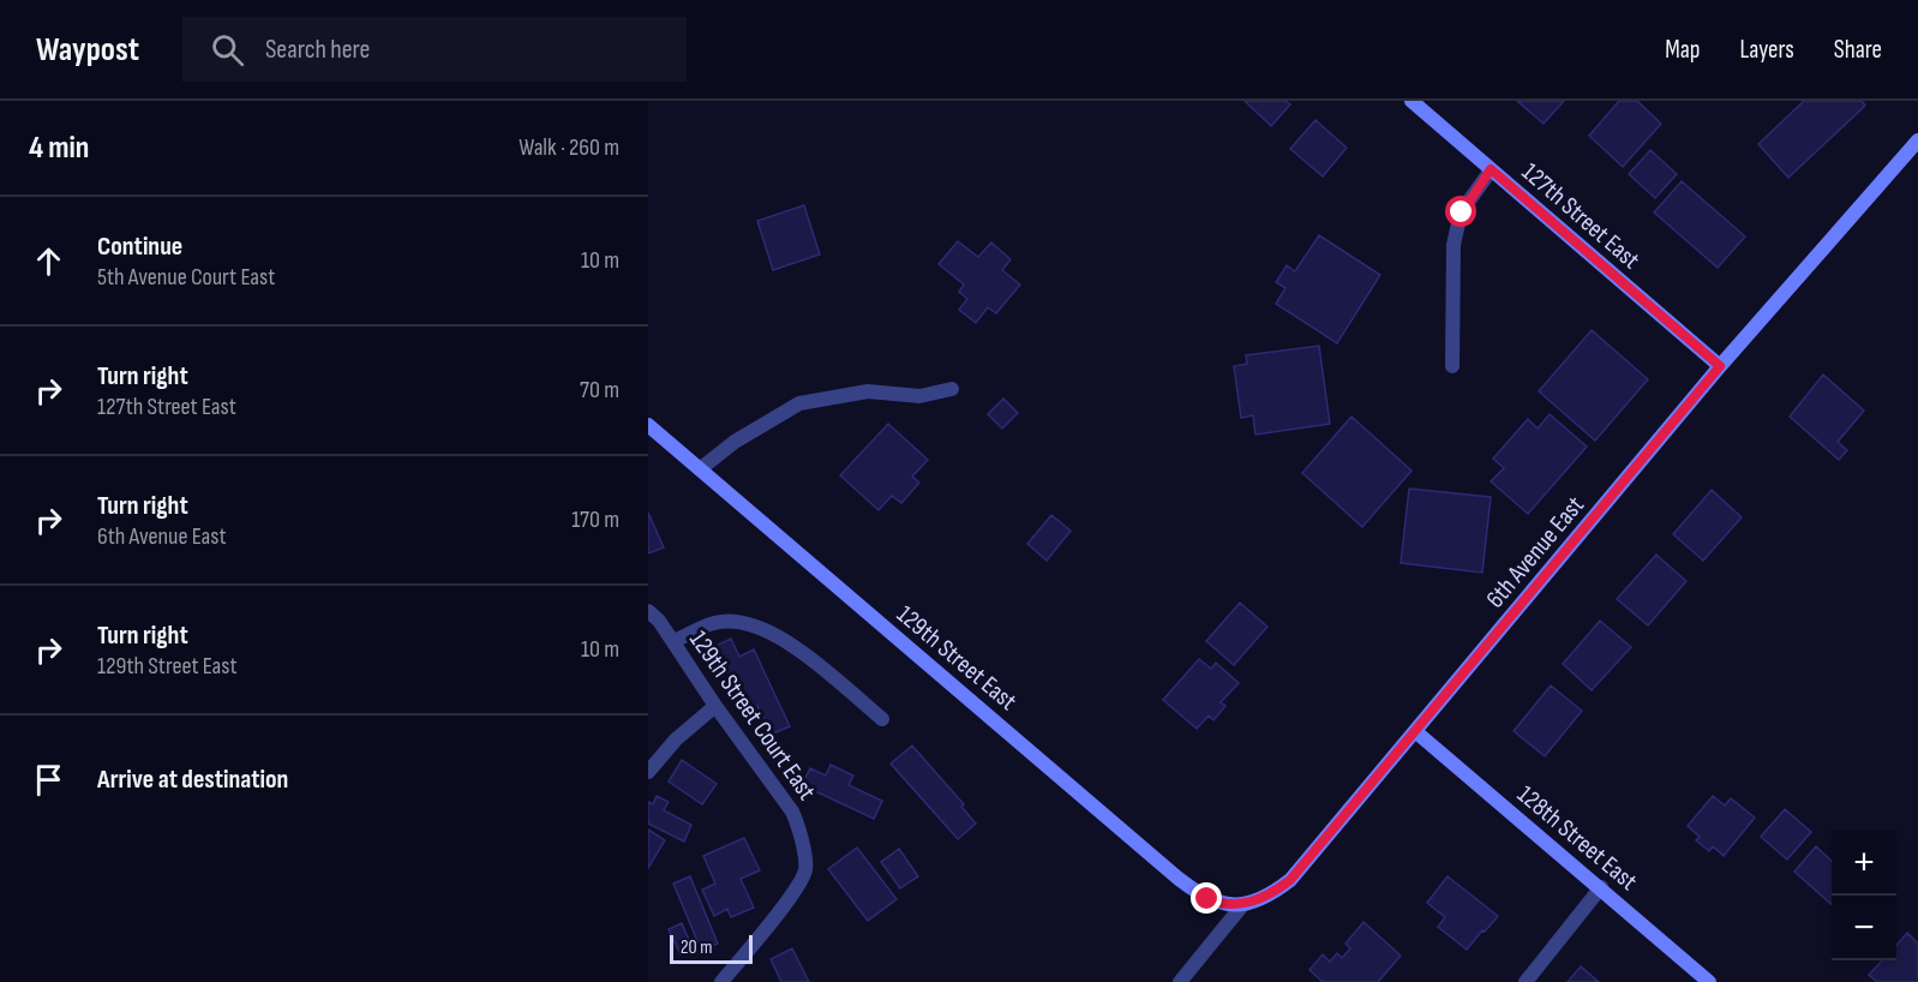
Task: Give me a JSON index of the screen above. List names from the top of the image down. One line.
{"streets":{"street":["127th Street East","6th Avenue East","129th Street East","129th Street Court East","128th Street East"]},"crossings":[["127th Street East","6th Avenue East"],["6th Avenue East","129th Street East"],["6th Avenue East","128th Street East"]],"scale_bar":"20 m","page":{"header":"Waypost","search":"Search here","nav":["Map","Layers","Share"],"heading":["4 min","Walk · 260 m"],"list":[["Continue","5th Avenue Court East","10 m"],["Turn right","127th Street East","70 m"],["Turn right","6th Avenue East","170 m"],["Turn right","129th Street East","10 m"],"Arrive at destination"],"map_buttons":["+","−"],"scale":"20 m"}}
